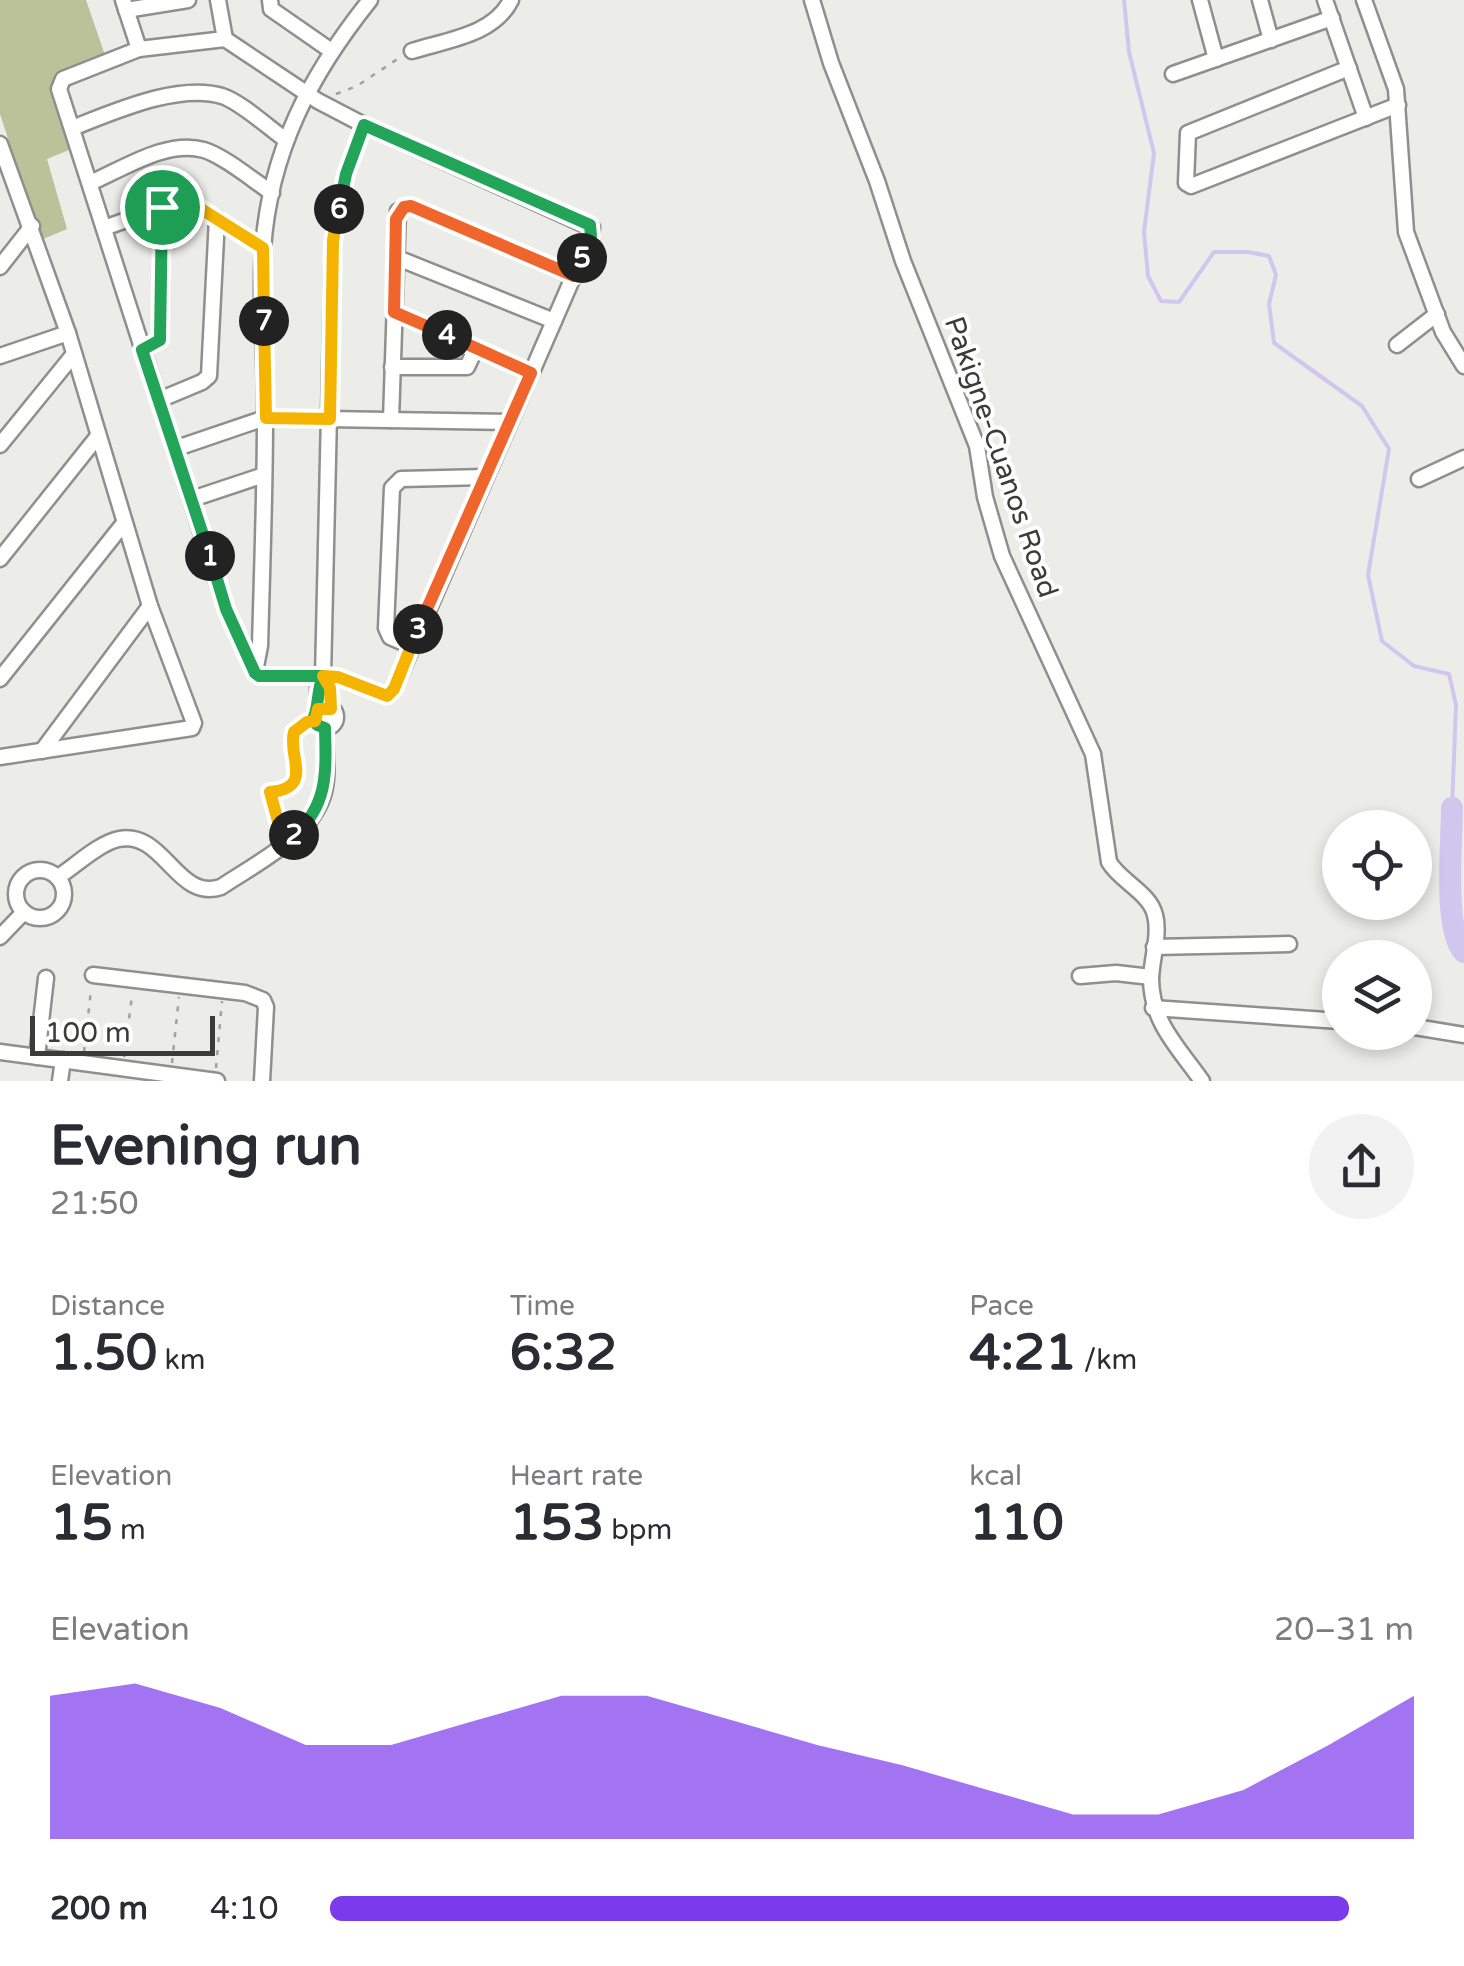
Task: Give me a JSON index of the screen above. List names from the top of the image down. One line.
{"streets":{"street":["Pakigne-Cuanos Road"]},"scale_bar":"100 m","page":{"pins":["6","5","7","4","1","3","2"],"scale":"100 m","heading":["Evening run","21:50"],"stats":[["Distance","1.50 km"],["Time","6:32"],["Pace","4:21 /km"],["Elevation","15 m"],["Heart rate","153 bpm"],["kcal","110"]],"chart":["Elevation","20–31 m"],"list":[{"name":"200 m","note":"4:10"}]}}
